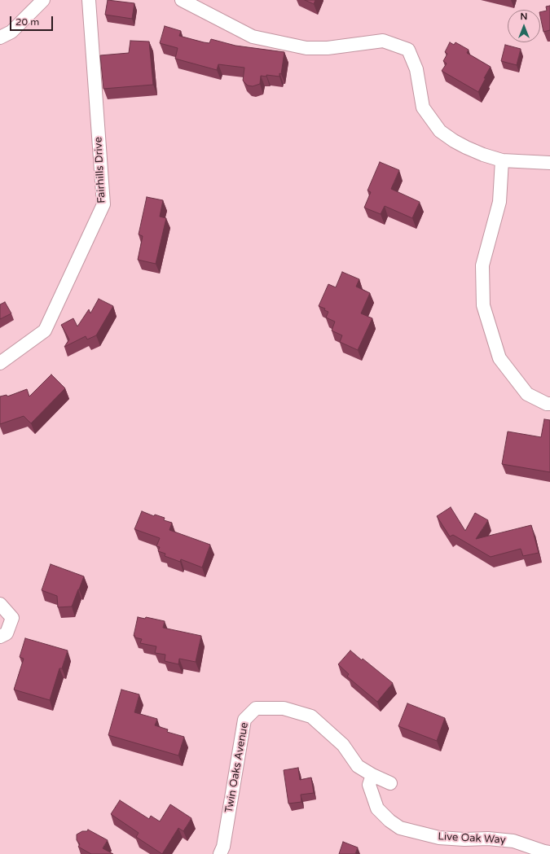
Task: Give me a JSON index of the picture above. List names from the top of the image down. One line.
{"streets":{"street":["Fairhills Drive","Twin Oaks Avenue","Live Oak Way"]},"crossings":[["Twin Oaks Avenue","Live Oak Way"]],"scale_bar":"20 m","north":"top"}
